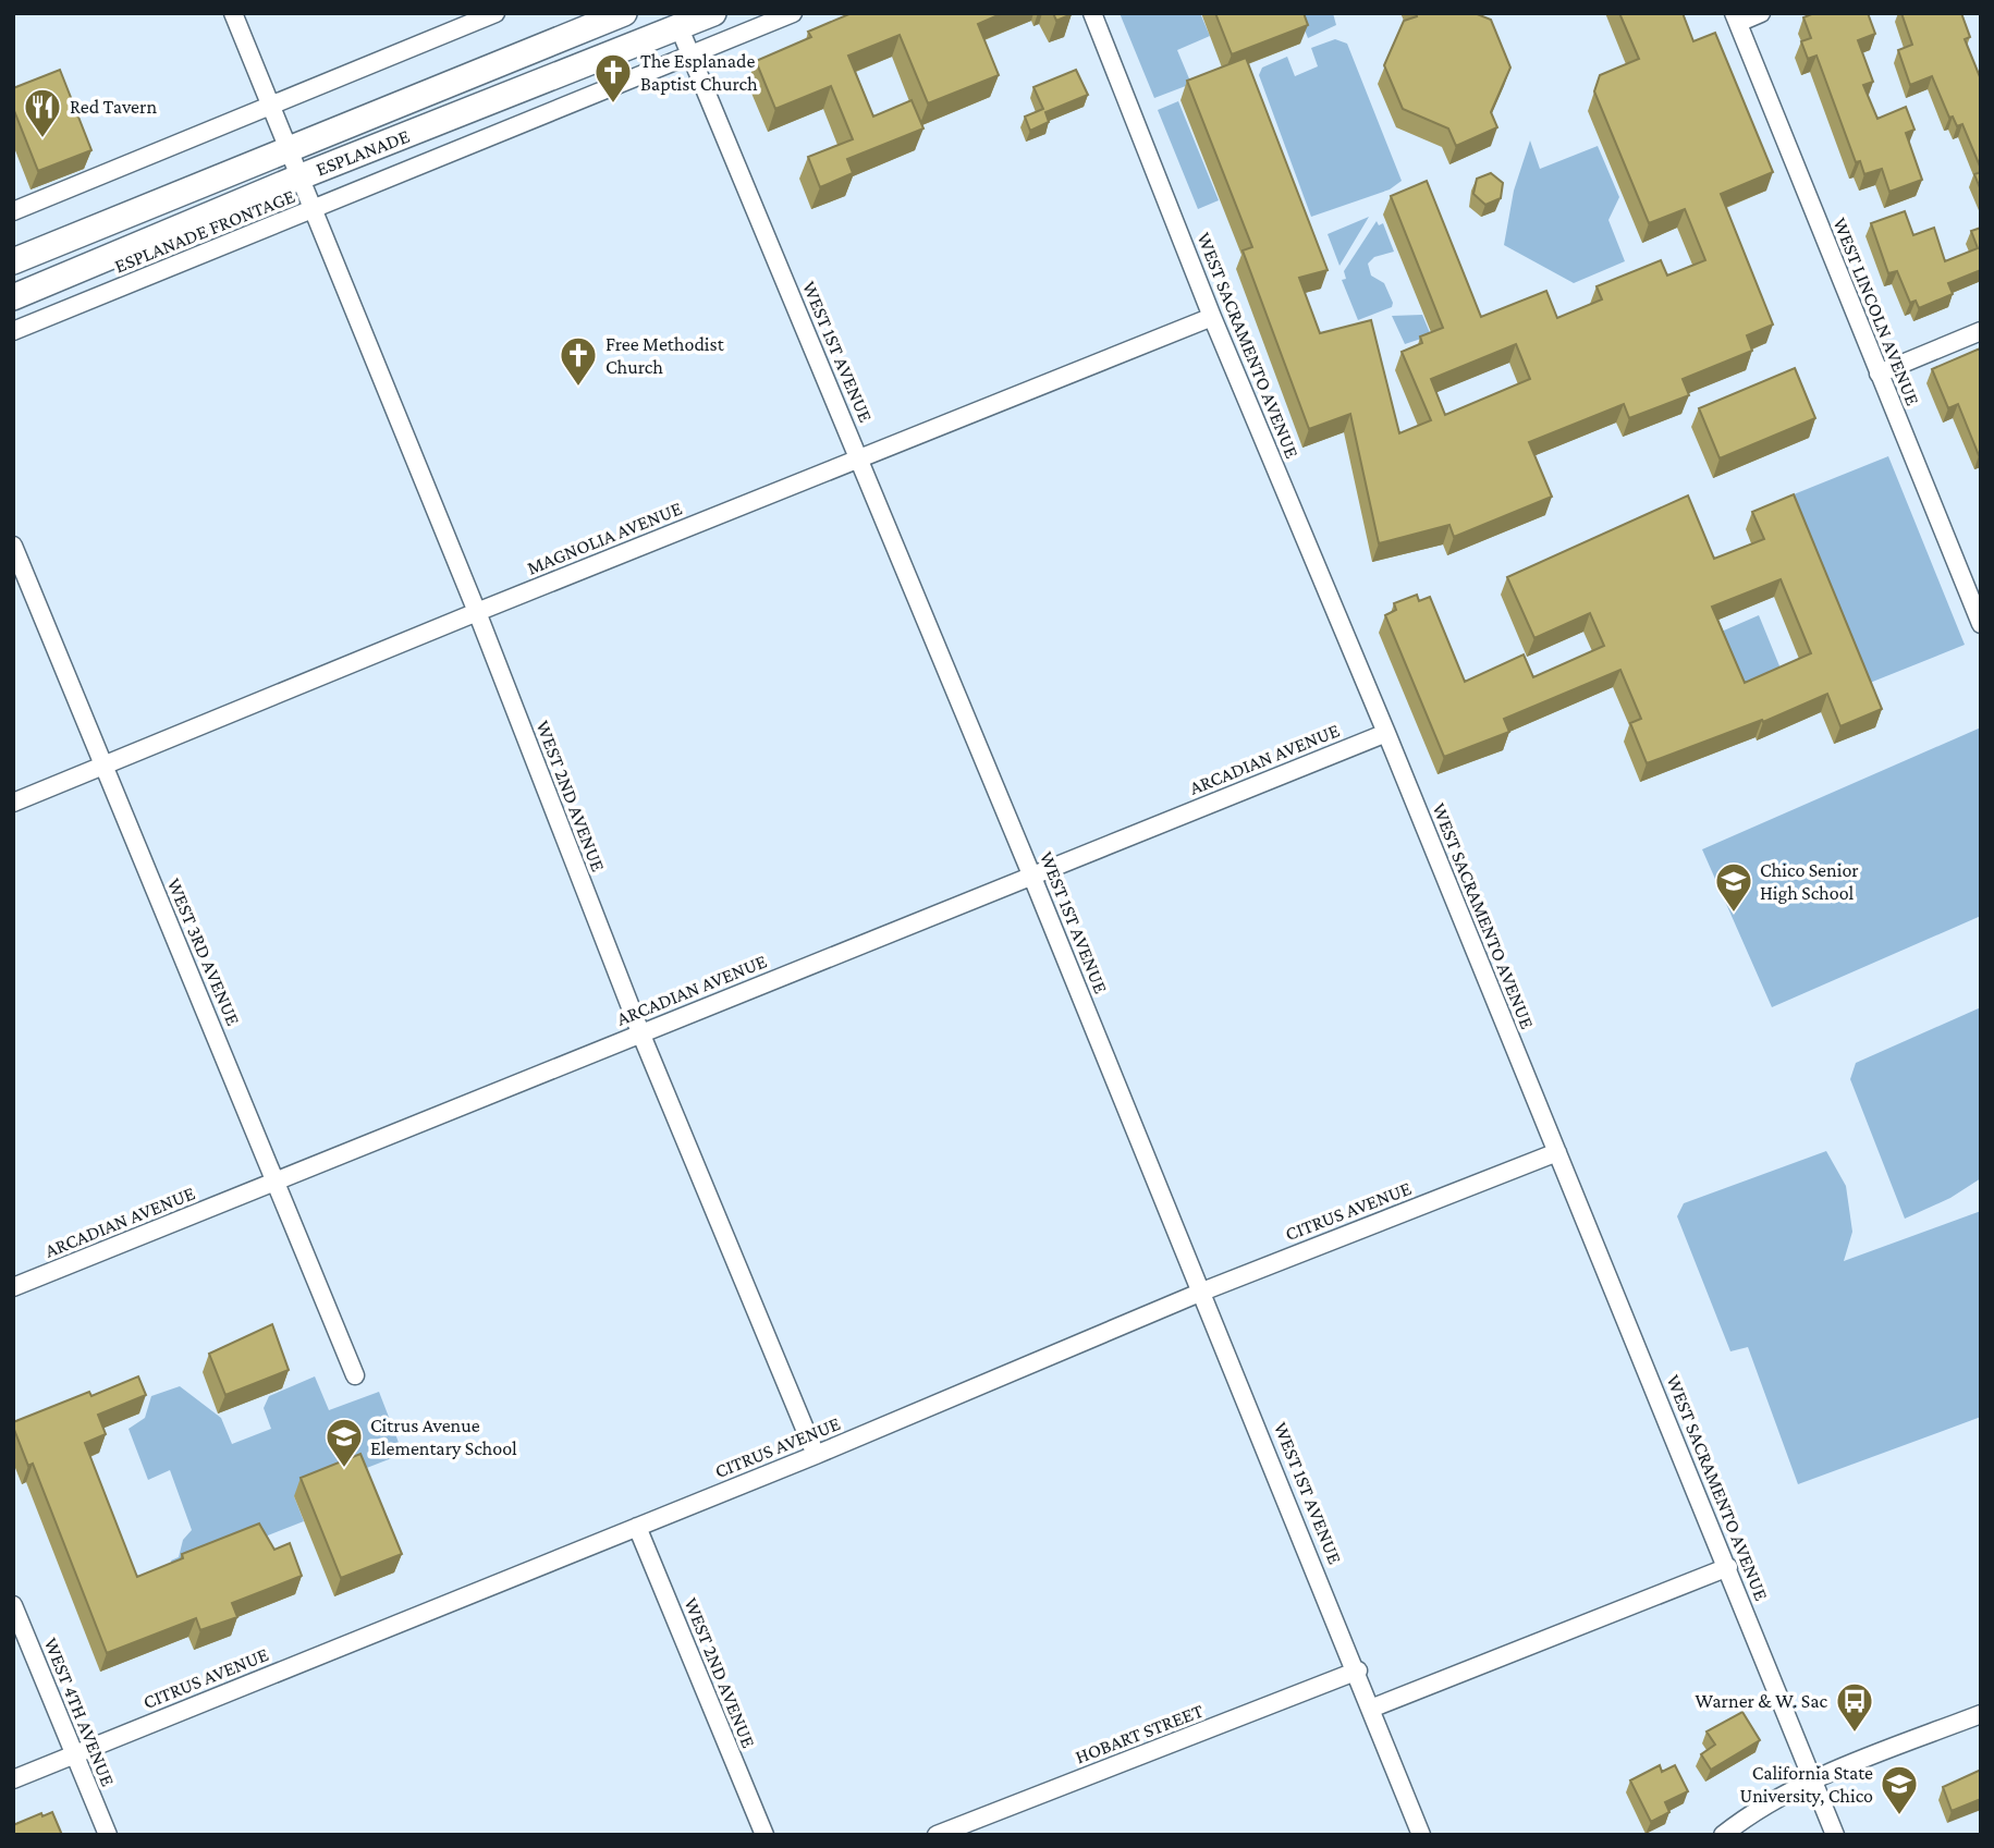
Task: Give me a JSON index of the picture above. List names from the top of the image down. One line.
{"streets":{"main road":["ESPLANADE"],"street":["ESPLANADE FRONTAGE","WEST LINCOLN AVENUE","WEST SACRAMENTO AVENUE","WEST 1ST AVENUE","MAGNOLIA AVENUE","ARCADIAN AVENUE","WEST 2ND AVENUE","WEST 3RD AVENUE","CITRUS AVENUE","WEST 4TH AVENUE","HOBART STREET"]},"crossings":[["ESPLANADE","WEST 1ST AVENUE"],["ESPLANADE","WEST 2ND AVENUE"],["ESPLANADE FRONTAGE","WEST 1ST AVENUE"],["ESPLANADE FRONTAGE","WEST 2ND AVENUE"],["WEST SACRAMENTO AVENUE","MAGNOLIA AVENUE"],["WEST SACRAMENTO AVENUE","ARCADIAN AVENUE"],["WEST SACRAMENTO AVENUE","CITRUS AVENUE"],["WEST 1ST AVENUE","MAGNOLIA AVENUE"],["WEST 1ST AVENUE","ARCADIAN AVENUE"],["WEST 1ST AVENUE","CITRUS AVENUE"],["WEST 1ST AVENUE","HOBART STREET"],["MAGNOLIA AVENUE","WEST 2ND AVENUE"],["MAGNOLIA AVENUE","WEST 3RD AVENUE"],["ARCADIAN AVENUE","WEST 2ND AVENUE"],["ARCADIAN AVENUE","WEST 3RD AVENUE"],["WEST 2ND AVENUE","CITRUS AVENUE"],["CITRUS AVENUE","WEST 4TH AVENUE"]],"places":{"church":["The Esplanade Baptist Church","Free Methodist Church"],"restaurant":["Red Tavern"],"school or university":["Chico Senior High School","Citrus Avenue Elementary School","California State University, Chico"],"bus stop":["Warner & W. Sac"]}}
